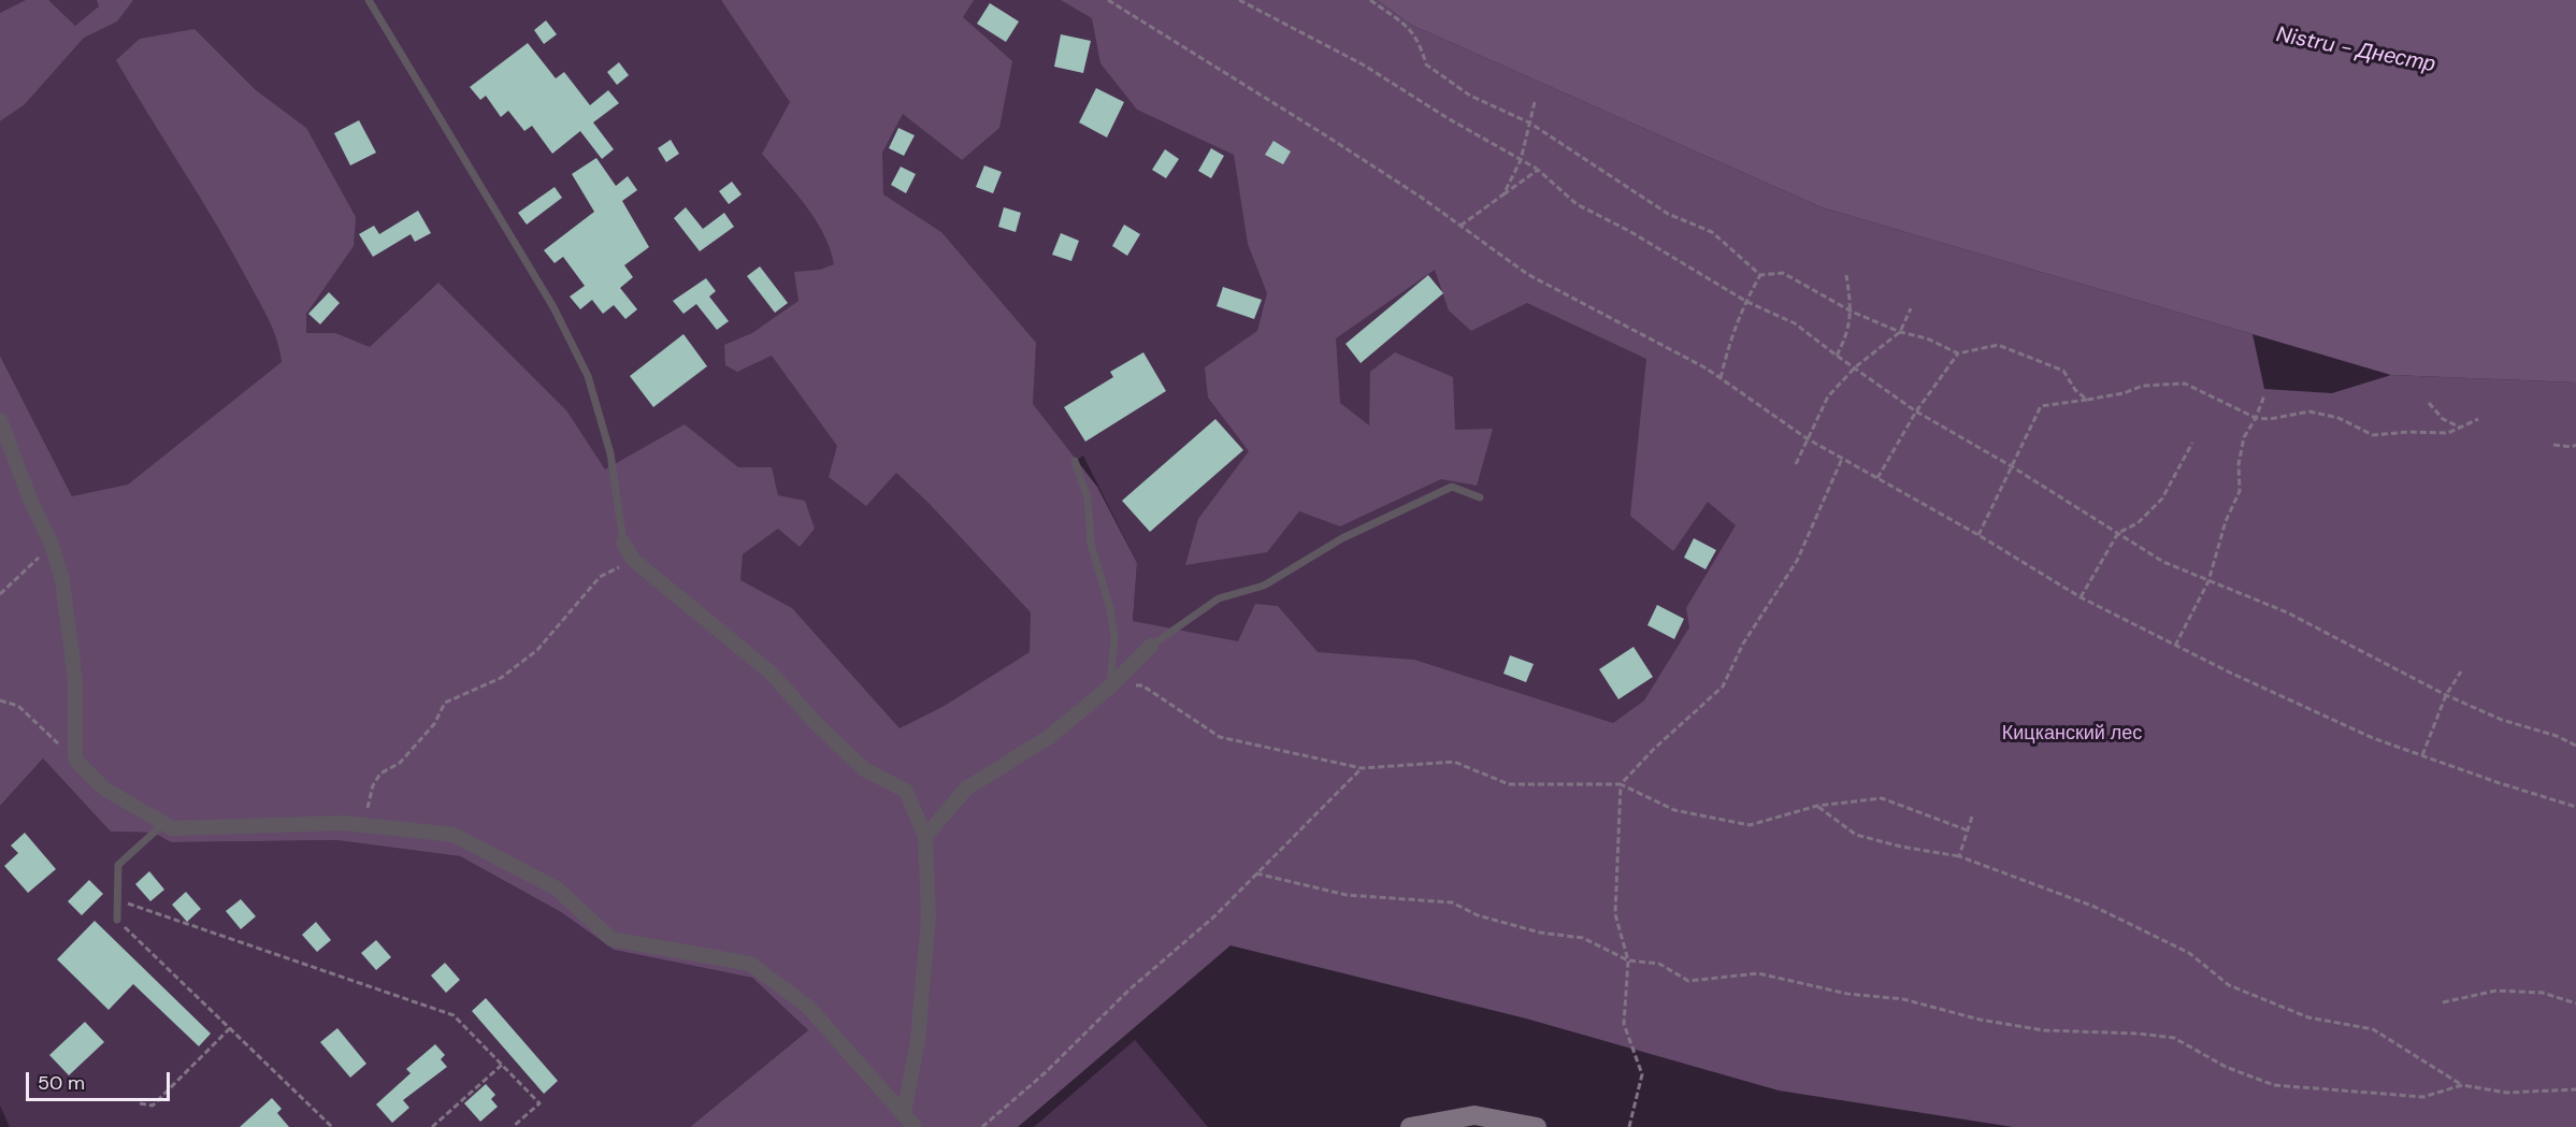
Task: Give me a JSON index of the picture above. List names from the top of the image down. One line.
{"water":["Nistru - Днестр"],"parks":["Кицканский лес"],"scale_bar":"50 m"}
